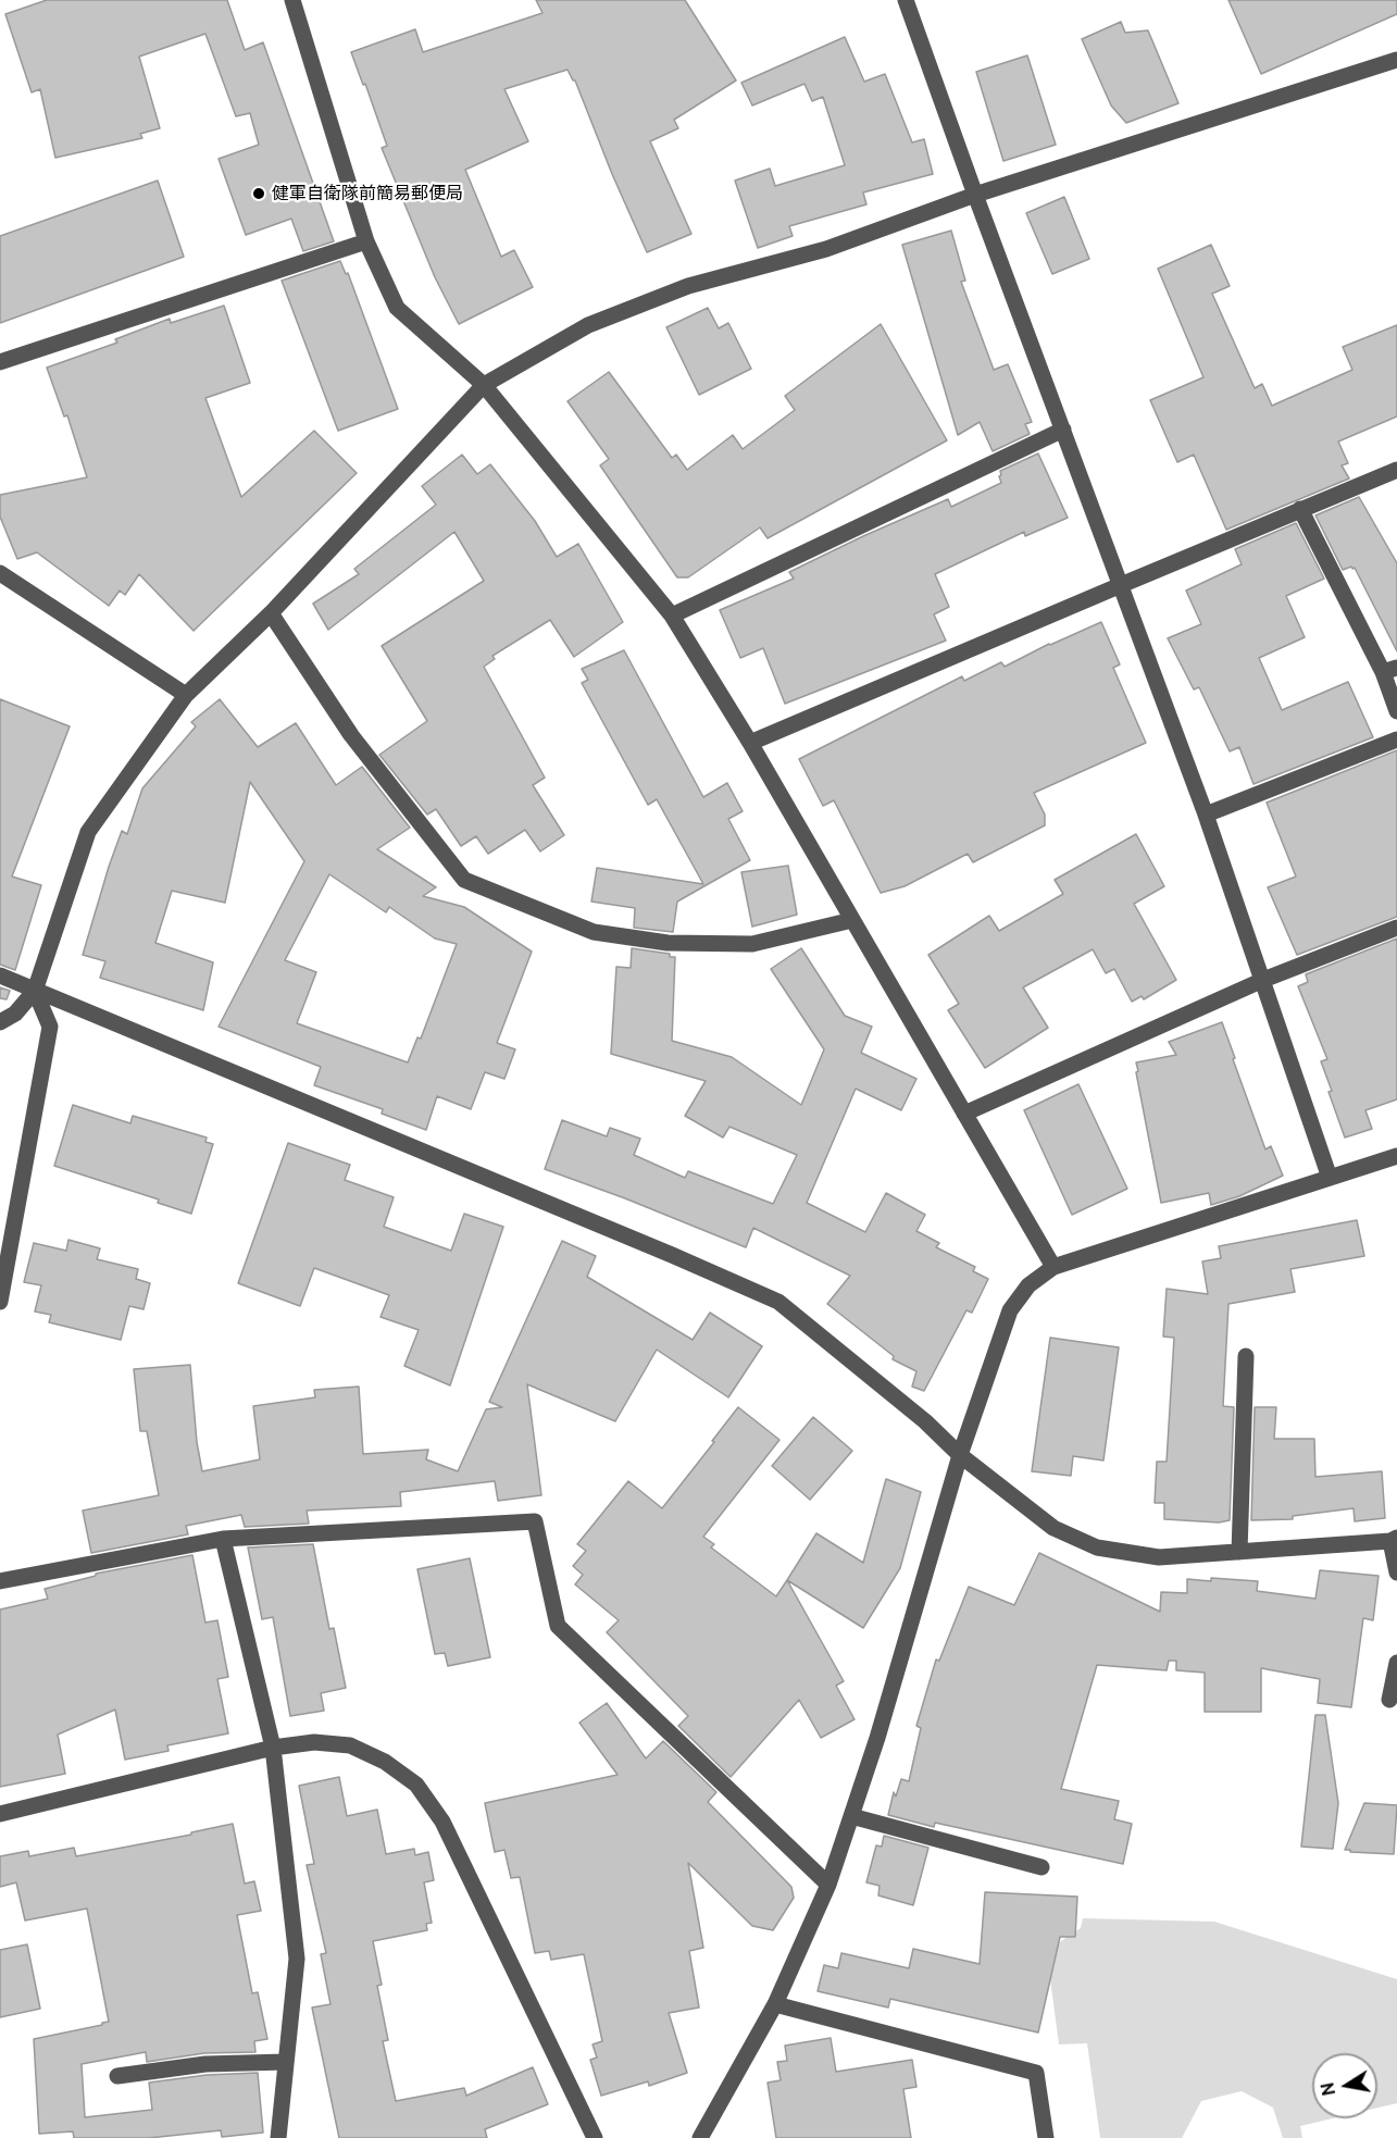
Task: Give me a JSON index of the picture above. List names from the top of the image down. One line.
{"places":["健軍自衛隊前簡易郵便局"],"north":"left"}
